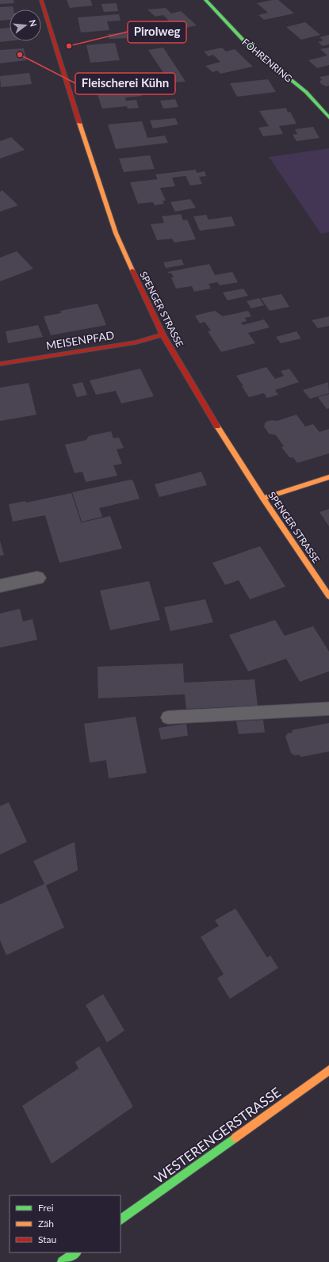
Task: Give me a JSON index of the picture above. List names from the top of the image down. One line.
{"streets":{"street":["FÖHRENRING","SPENGER STRASSE","MEISENPFAD","WESTERENGERSTRASSE"]},"crossings":[["SPENGER STRASSE","MEISENPFAD"]],"places":["Pirolweg","Fleischerei Kühn"],"legend":["Frei","Zäh","Stau"],"north":"right"}
